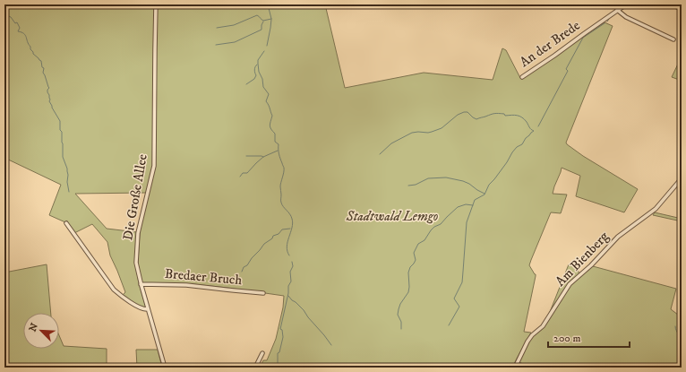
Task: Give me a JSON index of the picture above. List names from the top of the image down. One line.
{"streets":{"street":["An der Brede","Die Große Allee","Am Bienberg","Bredaer Bruch"]},"crossings":[["Die Große Allee","Bredaer Bruch"]],"parks":["Stadtwald Lemgo"],"scale_bar":"200 m","north":"top left"}
